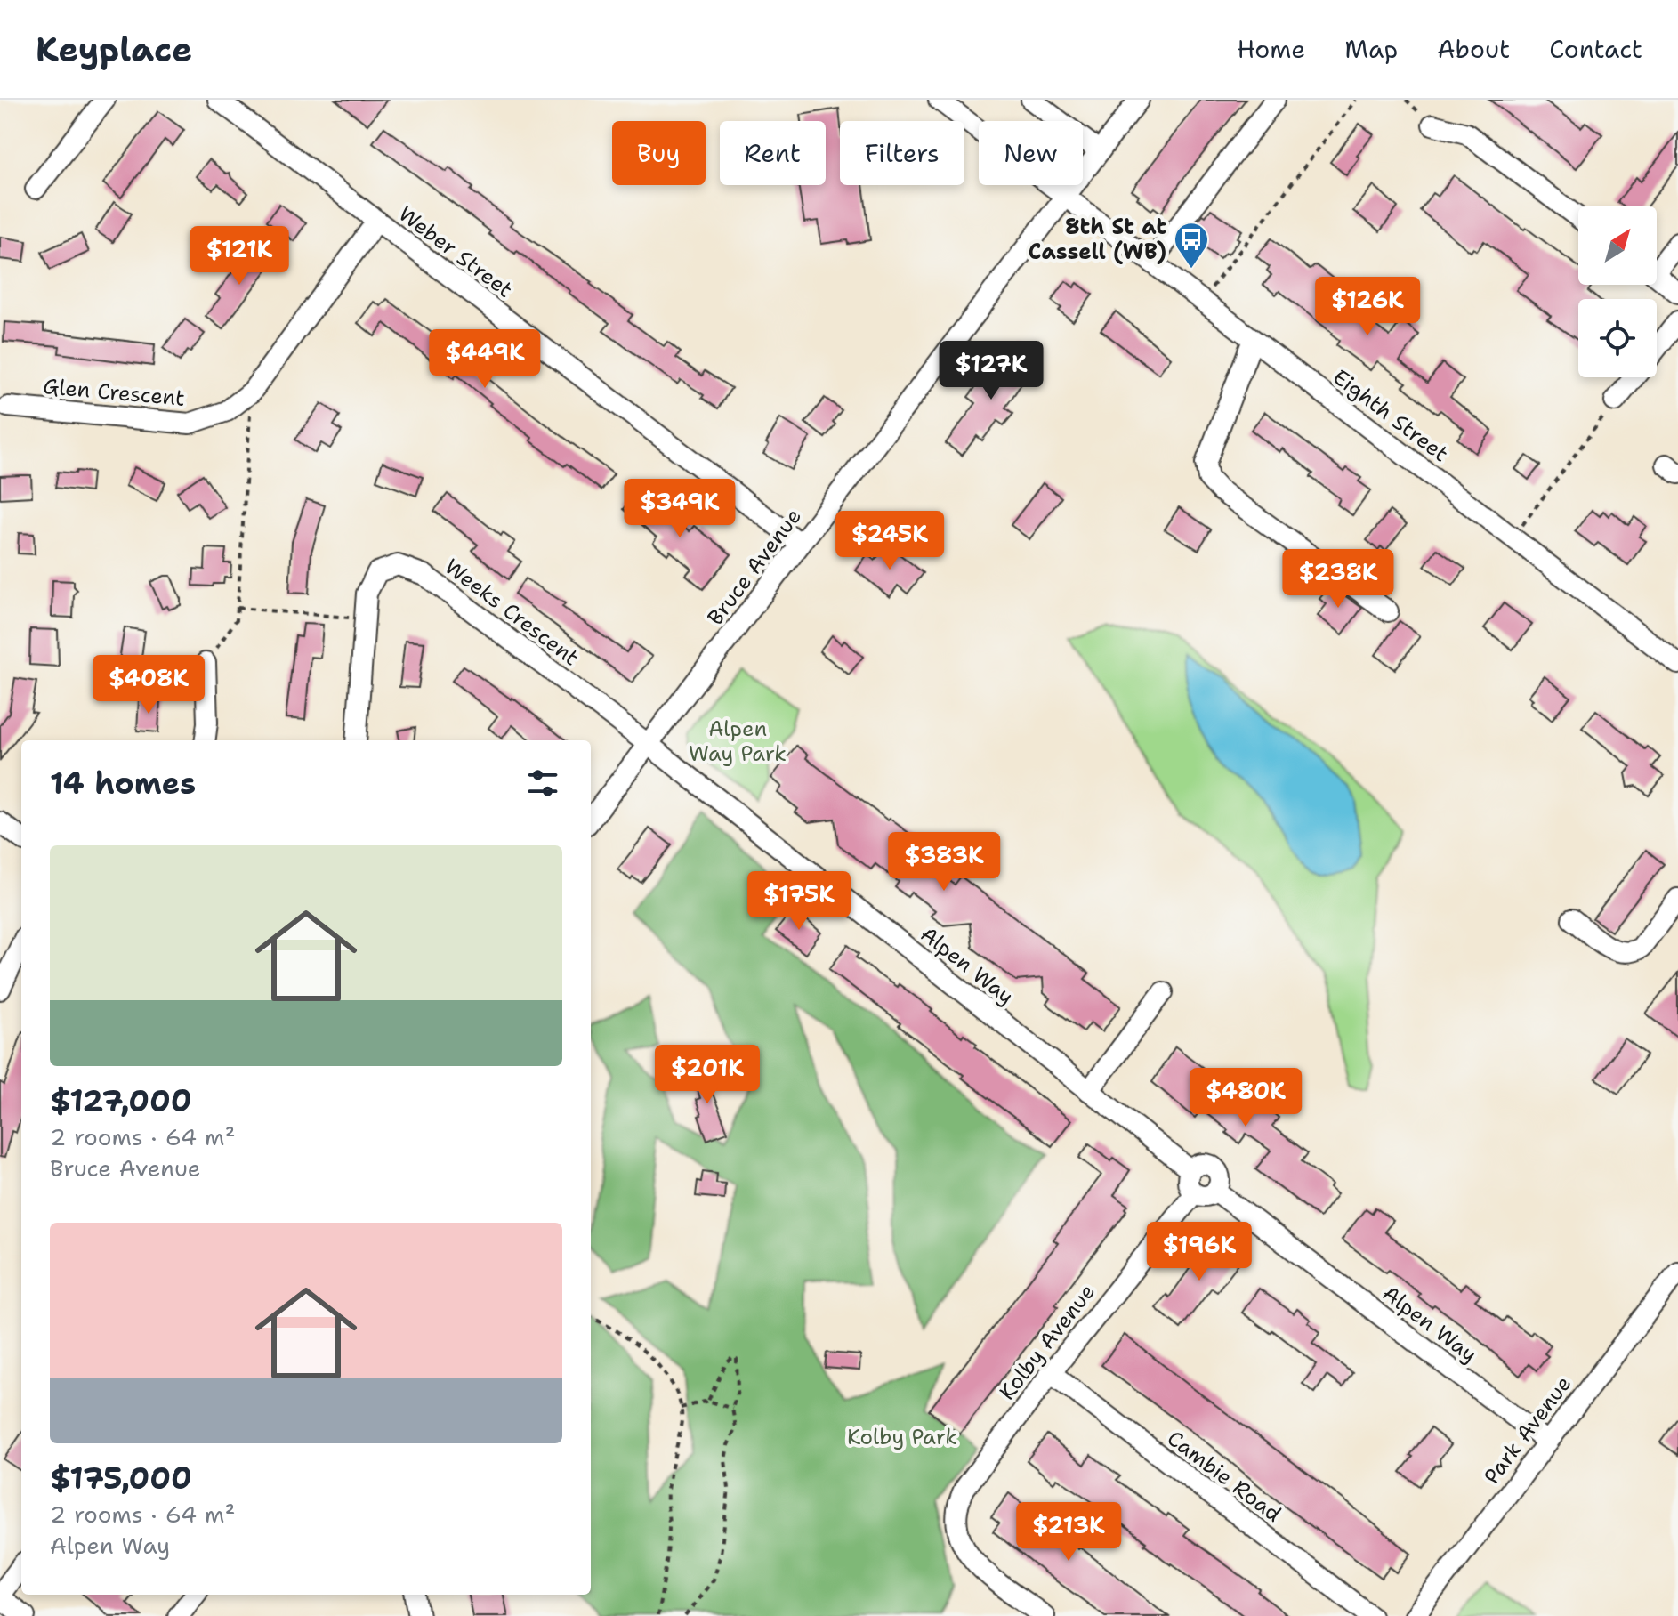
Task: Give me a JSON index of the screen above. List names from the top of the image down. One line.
{"streets":{"street":["Weber Street","Glen Crescent","Eighth Street","Bruce Avenue","Weeks Crescent","Alpen Way","Kolby Avenue","Park Avenue","Cambie Road"]},"crossings":[["Weber Street","Glen Crescent"],["Weber Street","Bruce Avenue"],["Eighth Street","Bruce Avenue"],["Bruce Avenue","Weeks Crescent"],["Bruce Avenue","Alpen Way"],["Weeks Crescent","Alpen Way"],["Alpen Way","Kolby Avenue"],["Alpen Way","Park Avenue"],["Kolby Avenue","Cambie Road"]],"parks":["Alpen Way Park","Kolby Park"],"places":{"bus stop":["8th St at Cassell (WB)"]},"north":"top right","page":{"header":"Keyplace","nav":["Home","Map","About","Contact"],"chip":["Buy","Rent","Filters","New"],"price":["$121K","$126K","$449K","$127K","$349K","$245K","$238K","$408K","$383K","$175K","$201K","$480K","$196K","$213K"],"heading":"14 homes","list":[{"name":"$127,000","note":"2 rooms · 64 m² · Bruce Avenue"},{"name":"$175,000","note":"2 rooms · 64 m² · Alpen Way"}]}}
